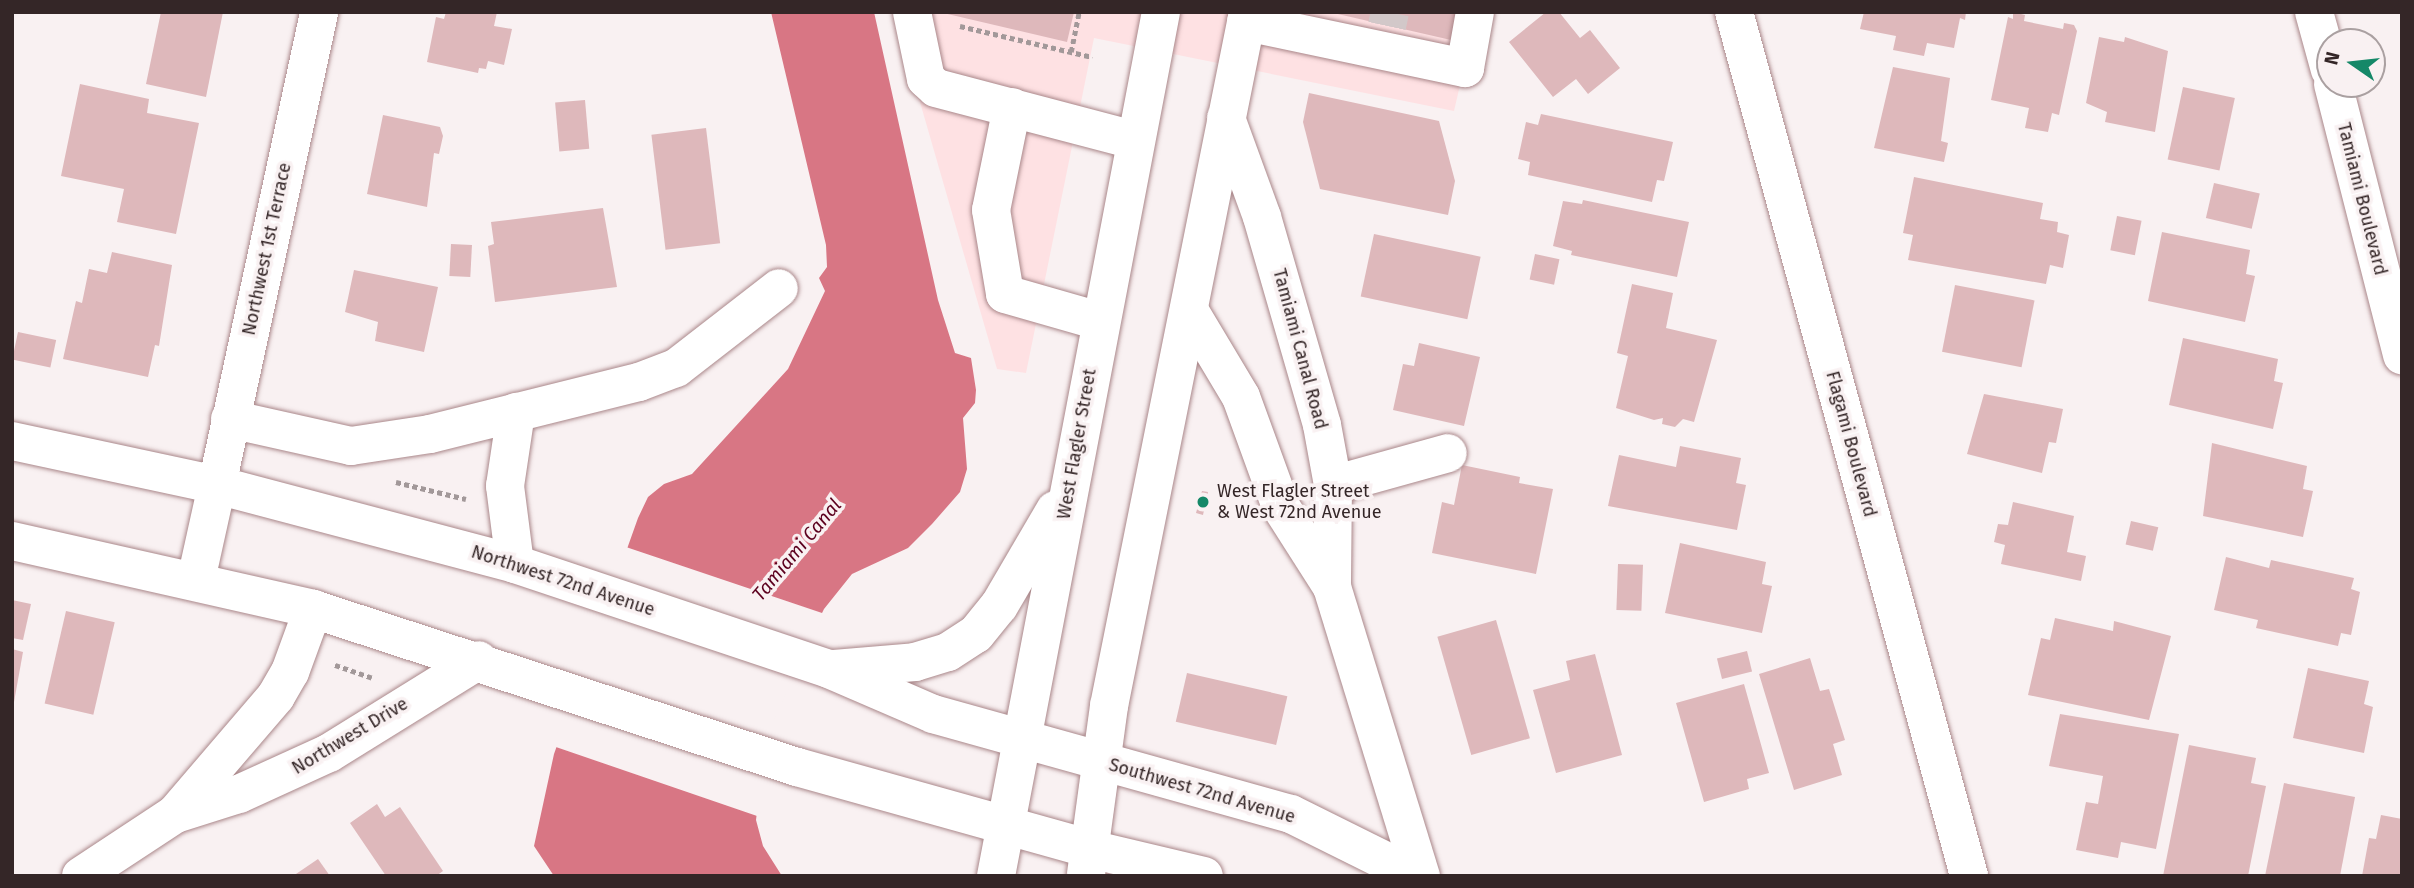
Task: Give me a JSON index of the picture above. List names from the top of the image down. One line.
{"streets":{"street":["Tamiami Boulevard","Northwest 1st Terrace","Tamiami Canal Road","West Flagler Street","Flagami Boulevard","Northwest 72nd Avenue","Northwest Drive","Southwest 72nd Avenue"]},"crossings":[["Northwest 1st Terrace","Northwest 72nd Avenue"],["Tamiami Canal Road","Southwest 72nd Avenue"],["West Flagler Street","Northwest 72nd Avenue"],["Northwest 72nd Avenue","Southwest 72nd Avenue"]],"water":["Tamiami Canal"],"places":["West Flagler Street & West 72nd Avenue"],"north":"left"}
